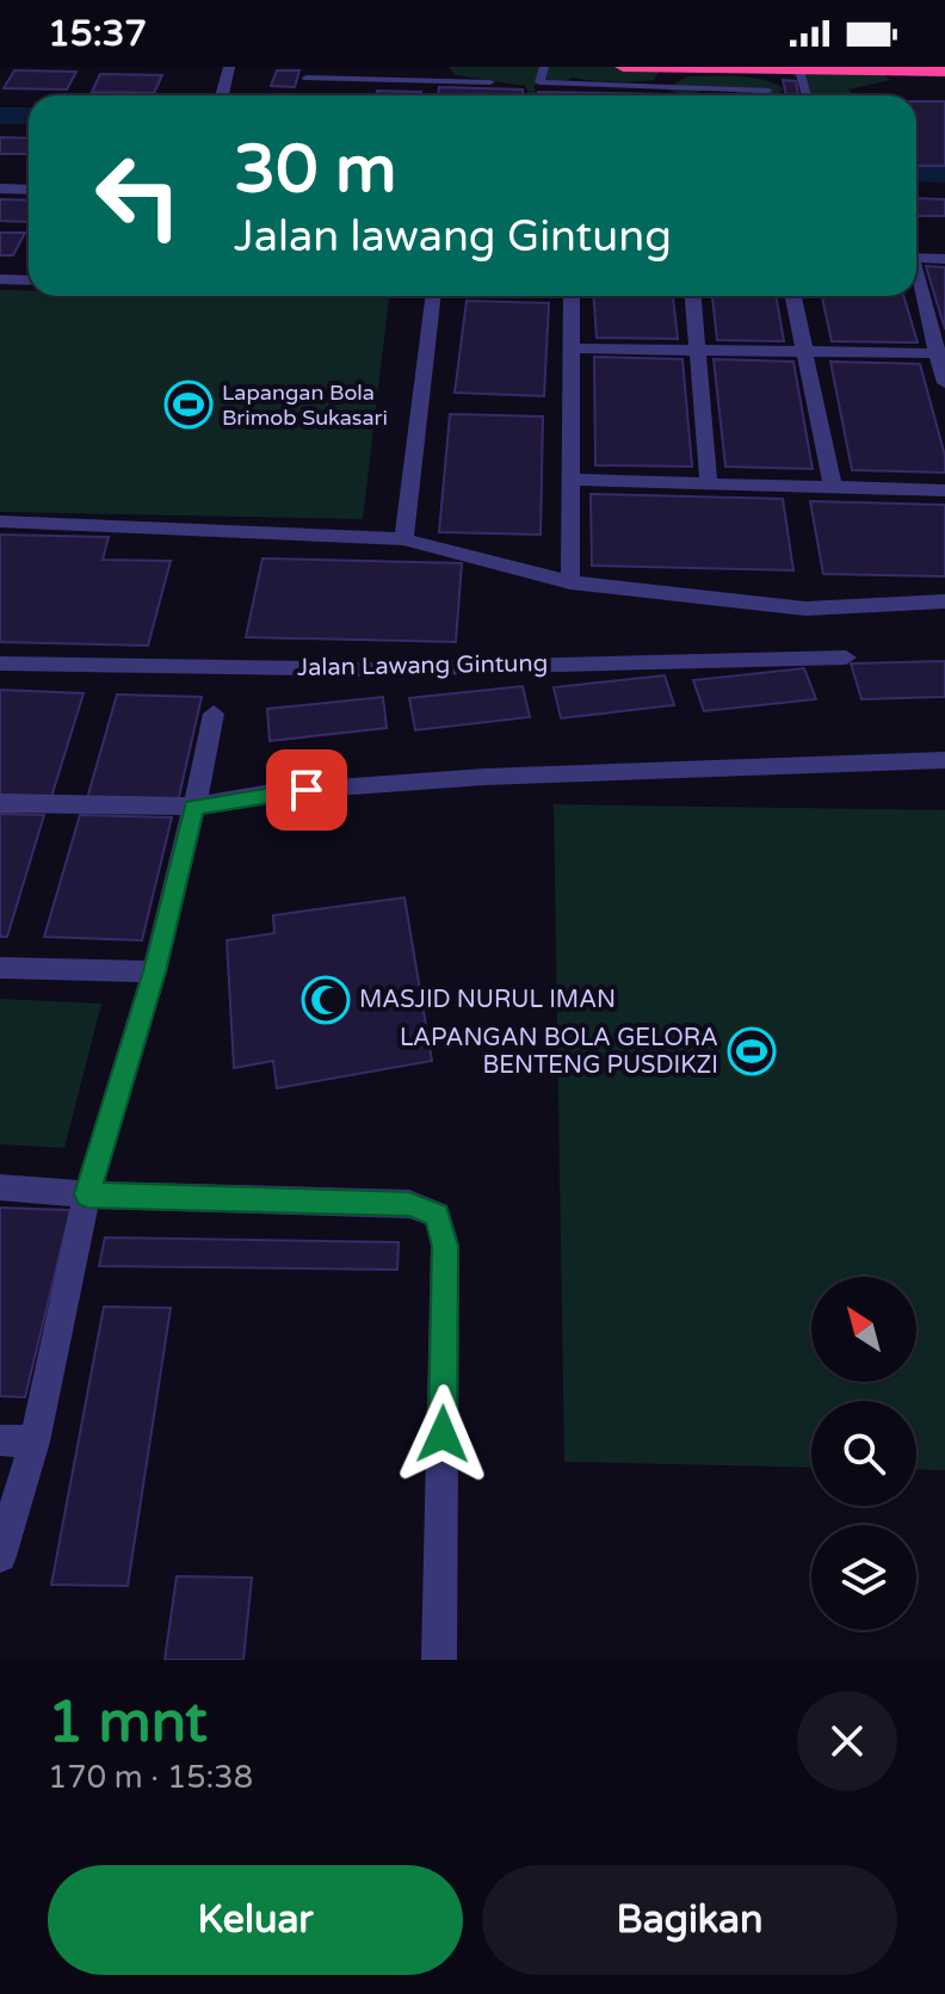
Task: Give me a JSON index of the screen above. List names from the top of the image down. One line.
{"streets":{"street":["Jalan Lawang Gintung"]},"places":{"sports":["Lapangan Bola Brimob Sukasari","LAPANGAN BOLA GELORA BENTENG PUSDIKZI"],"mosque":["MASJID NURUL IMAN"]},"north":"top left","page":{"status":"15:37","turn":["30 m","Jalan lawang Gintung"],"heading":["1 mnt","170 m · 15:38"],"buttons":["Keluar","Bagikan"]}}
